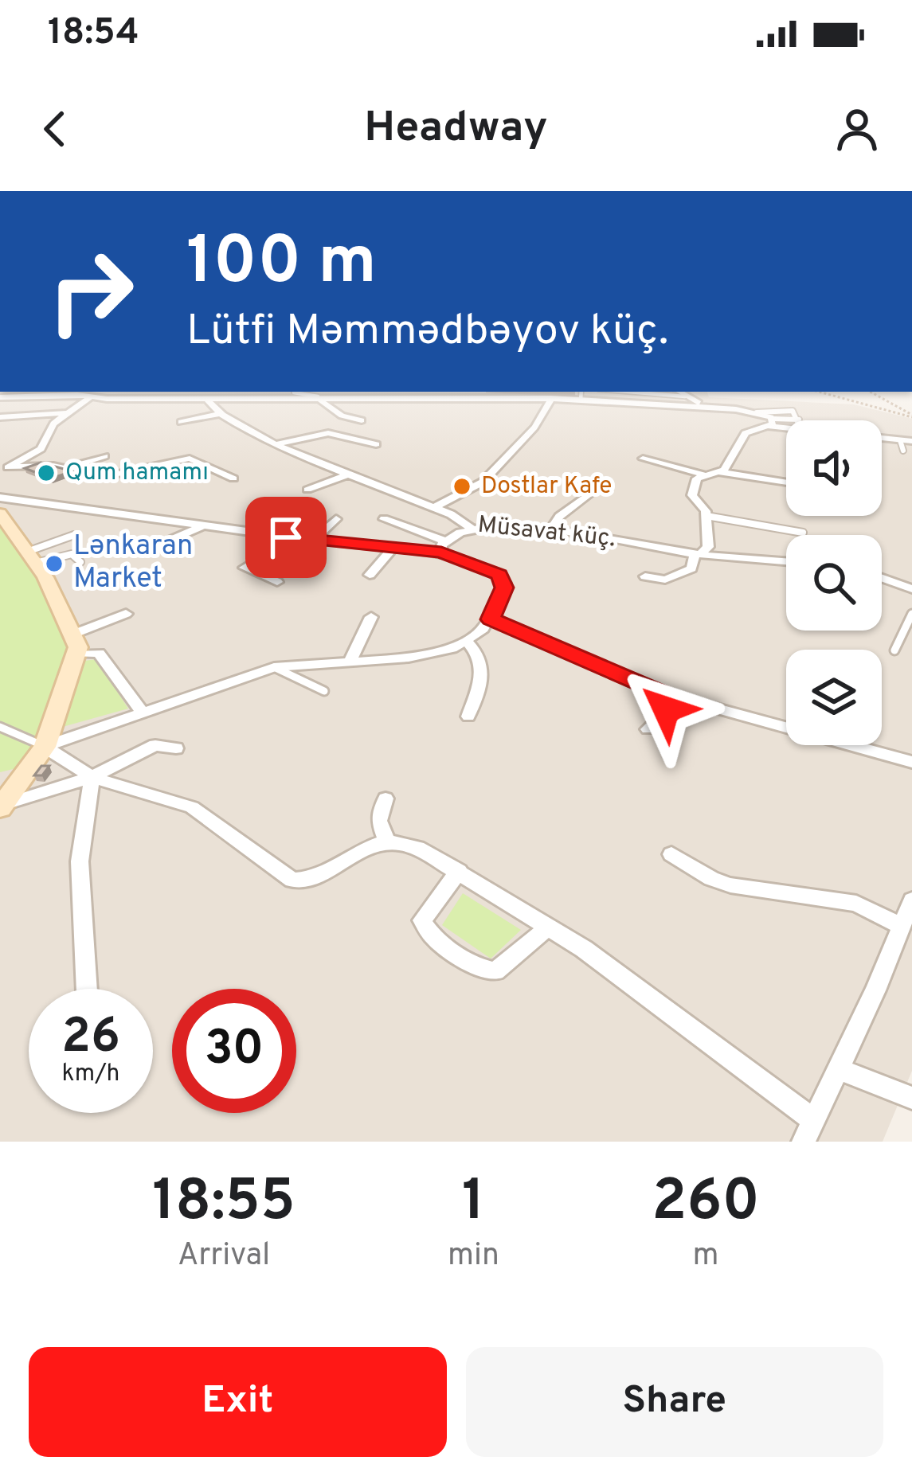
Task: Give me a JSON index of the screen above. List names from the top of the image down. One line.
{"streets":{"street":["Müsavat küç."]},"places":["Qum hamamı","Dostlar Kafe","Lənkaran Market"],"page":{"status":"18:54","header":"Headway","turn":["100 m","Lütfi Məmmədbəyov küç."],"speed":"26 km/h","limit":"30","eta":["18:55","Arrival","1","min","260","m"],"buttons":["Exit","Share"]}}
